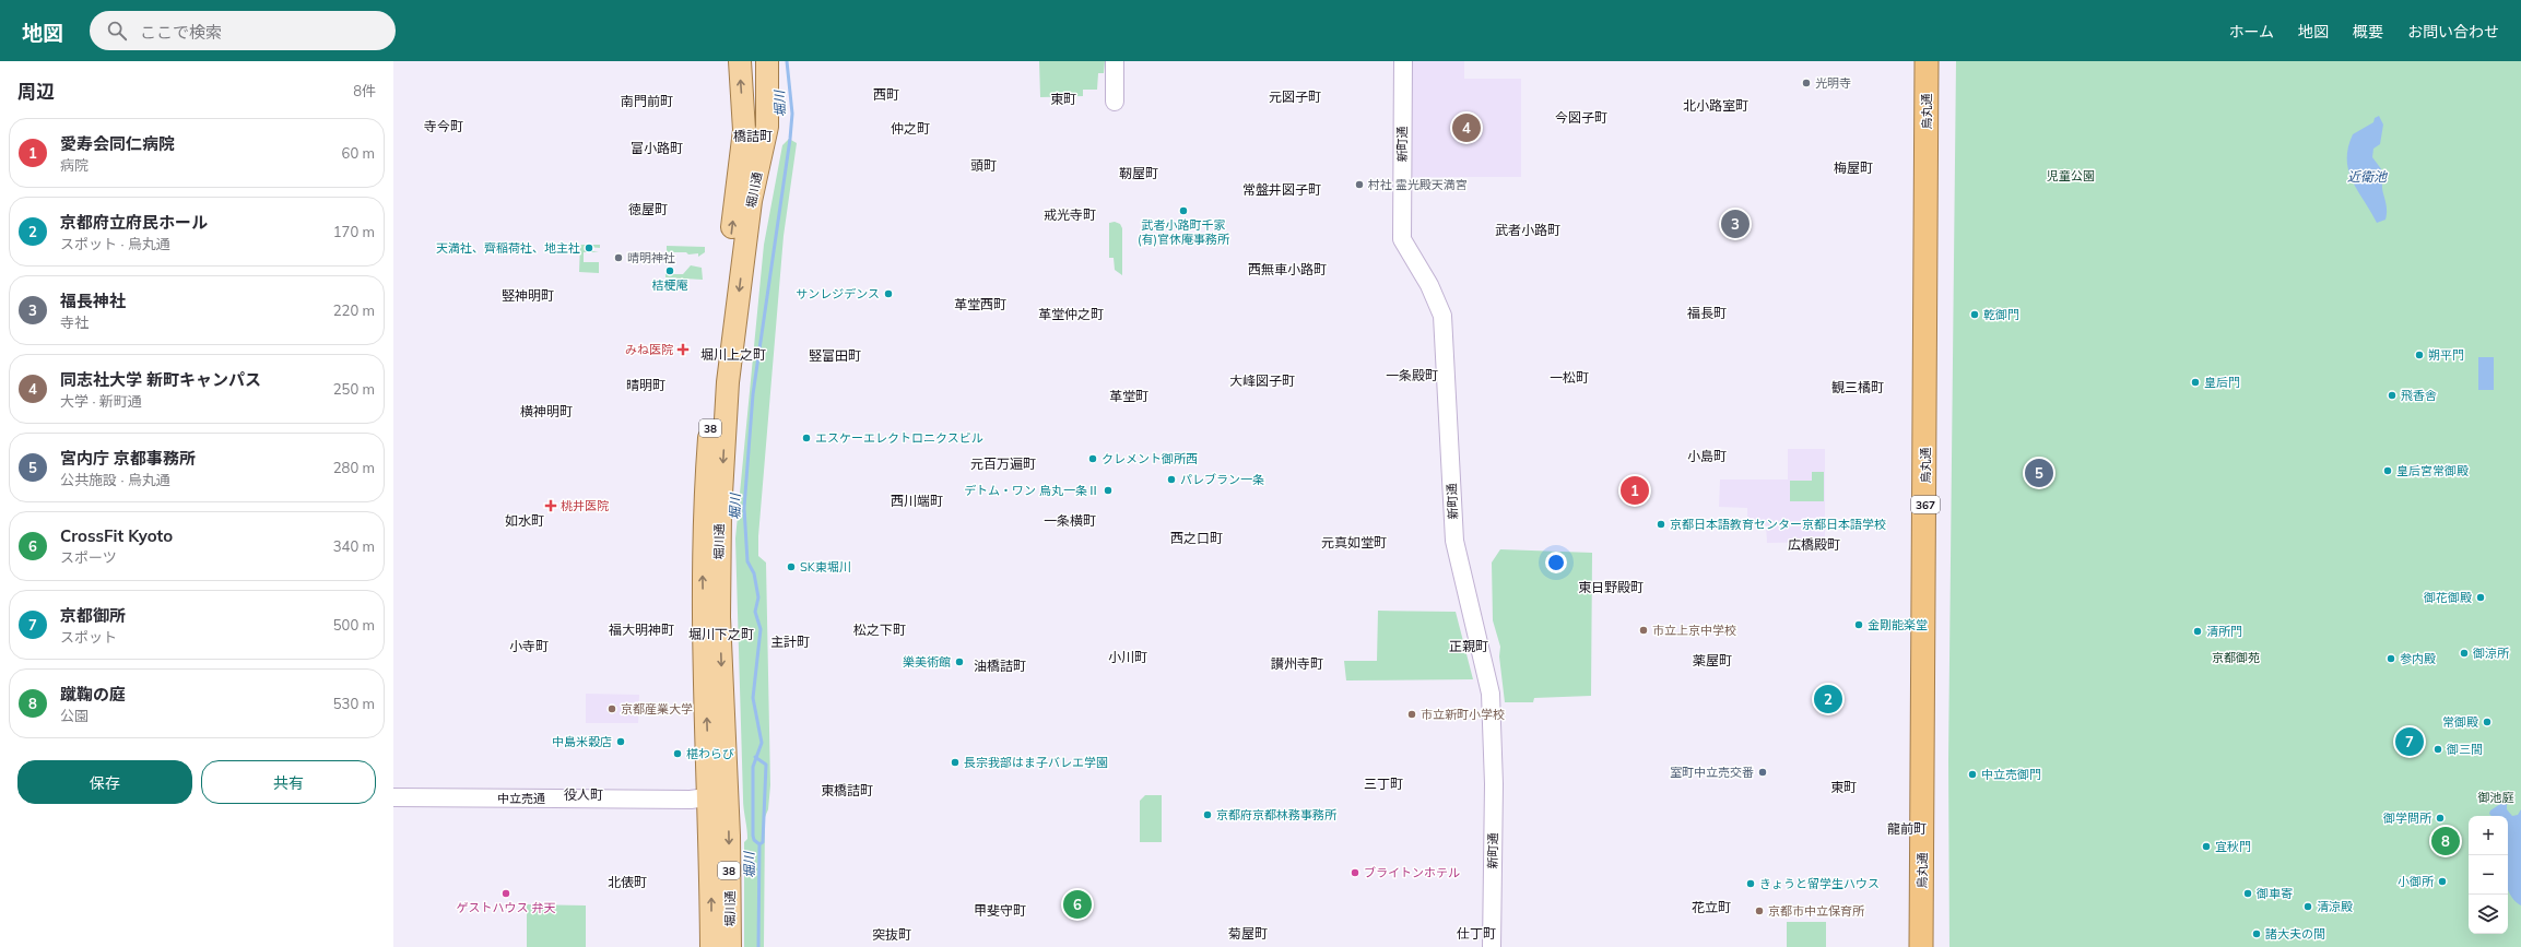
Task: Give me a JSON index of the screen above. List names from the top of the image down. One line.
{"streets":{"highway":["烏丸通","367"],"main road":["堀川通","38"],"street":["新町通","中立売通"]},"crossings":[["堀川通","中立売通"]],"districts":["西町","元図子町","東町","南門前町","北小路室町","今図子町","寺今町","仲之町","橋詰町","富小路町","頭町","梅屋町","靭屋町","常盤井図子町","徳屋町","戒光寺町","武者小路町","西無車小路町","竪神明町","革堂西町","福長町","革堂仲之町","堀川上之町","竪富田町","一条殿町","一松町","大峰図子町","晴明町","観三橘町","革堂町","横神明町","小島町","元百万遍町","西川端町","如水町","一条横町","西之口町","元真如堂町","広橋殿町","東日野殿町","福大明神町","松之下町","堀川下之町","主計町","小寺町","正親町","小川町","薬屋町","讃州寺町","油橋詰町","三丁町","東町","東橋詰町","役人町","龍前町","北俵町","花立町","甲斐守町","菊屋町","仕丁町","突抜町"],"water":["堀川","近衛池"],"parks":["児童公園","京都御苑","御池庭"],"places":{"other":["光明寺","村社 霊光殿天満宮","武者小路町千家 (有)官休庵事務所","天満社、齊稲荷社、地主社","晴明神社","桔梗庵","サンレジデンス","乾御門","朔平門","皇后門","飛香舎","エスケーエレクトロニクスビル","クレメント御所西","皇后宮常御殿","パレブラン一条","デトム・ワン 烏丸一条Ⅱ","京都日本語教育センター京都日本語学校","SK東堀川","御花御殿","金剛能楽堂","市立上京中学校","清所門","御涼所","参内殿","樂美術館","京都産業大学","市立新町小学校","常御殿","中島米穀店","御三間","椹わらび","長宗我部はま子バレエ学園","室町中立売交番","中立売御門","京都府京都林務事務所","御学問所","宜秋門","ブライトンホテル","小御所","きょうと留学生ハウス","ゲストハウス 弁天","御車寄","清涼殿","京都市中立保育所","諸大夫の間"],"health":["みね医院","桃井医院"]},"page":{"header":"地図","search":"ここで検索","nav":["ホーム","地図","概要","お問い合わせ"],"heading":["周辺","8件"],"pins":["4","3","5","1","2","7","8","6"],"list":[{"mark":"1","name":"愛寿会同仁病院","note":"病院","value":"60 m"},{"mark":"2","name":"京都府立府民ホール","note":"スポット · 烏丸通","value":"170 m"},{"mark":"3","name":"福長神社","note":"寺社","value":"220 m"},{"mark":"4","name":"同志社大学 新町キャンパス","note":"大学 · 新町通","value":"250 m"},{"mark":"5","name":"宮内庁 京都事務所","note":"公共施設 · 烏丸通","value":"280 m"},{"mark":"6","name":"CrossFit Kyoto","note":"スポーツ","value":"340 m"},{"mark":"7","name":"京都御所","note":"スポット","value":"500 m"},{"mark":"8","name":"蹴鞠の庭","note":"公園","value":"530 m"}],"buttons":["保存","共有"],"map_buttons":["+","−"]}}
